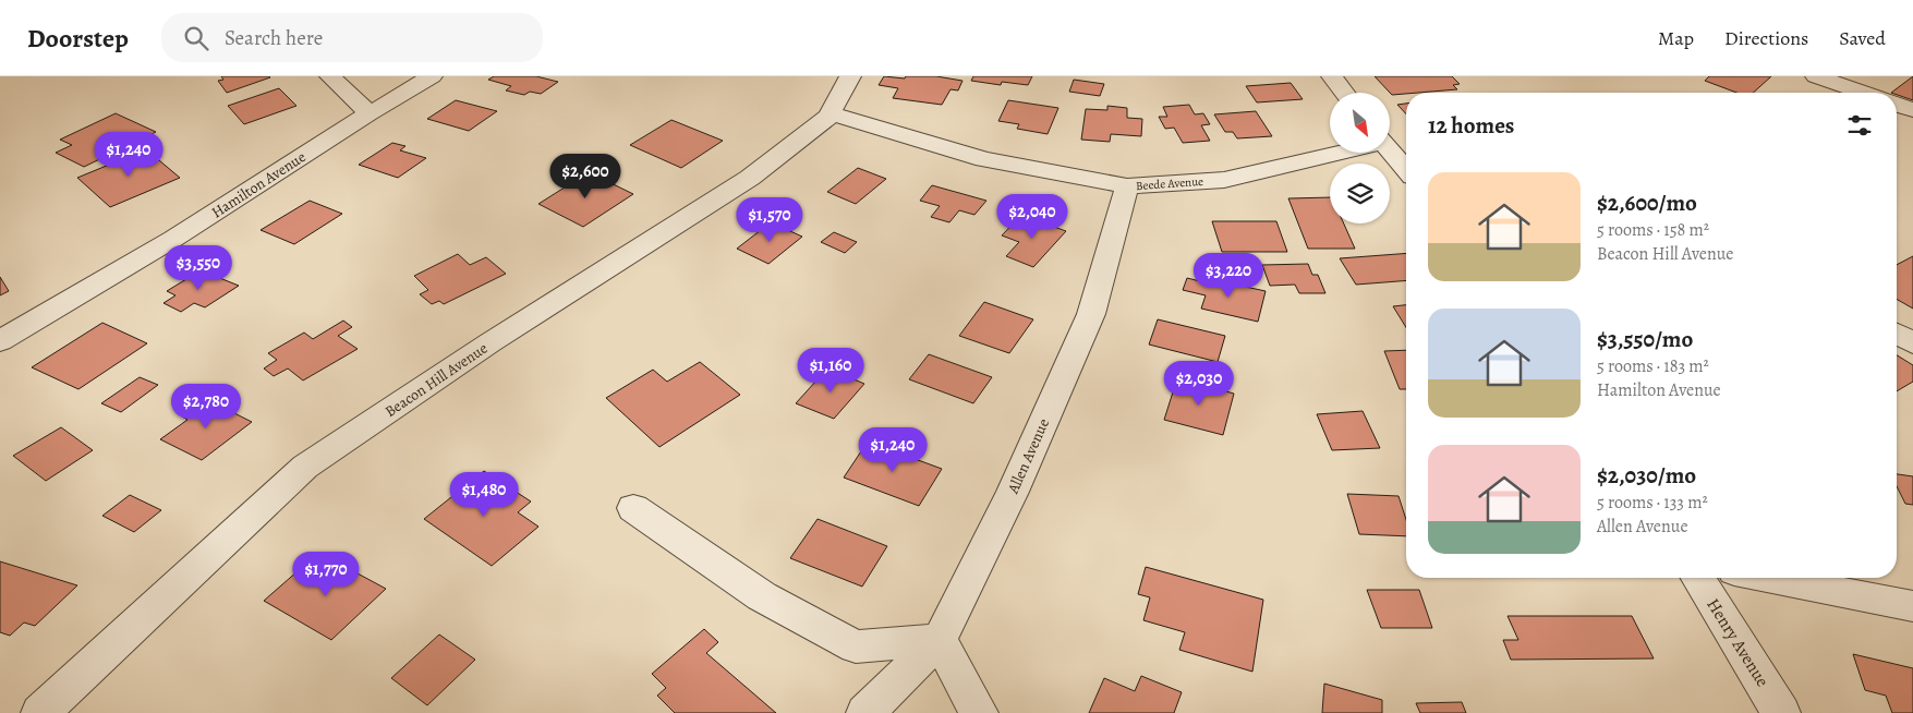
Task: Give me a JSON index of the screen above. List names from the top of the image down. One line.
{"streets":{"street":["Beede Avenue","Hamilton Avenue","Beacon Hill Avenue","Allen Avenue","Henry Avenue"]},"crossings":[["Beede Avenue","Beacon Hill Avenue"],["Beede Avenue","Allen Avenue"]],"north":"bottom right","page":{"header":"Doorstep","search":"Search here","nav":["Map","Directions","Saved"],"heading":"12 homes","price":["$1,240","$2,600","$2,040","$1,570","$3,550","$3,220","$1,160","$2,030","$2,780","$1,240","$1,480","$1,770"],"list":[{"name":"$2,600/mo","note":"5 rooms · 158 m² · Beacon Hill Avenue"},{"name":"$3,550/mo","note":"5 rooms · 183 m² · Hamilton Avenue"},{"name":"$2,030/mo","note":"5 rooms · 133 m² · Allen Avenue"}]}}
